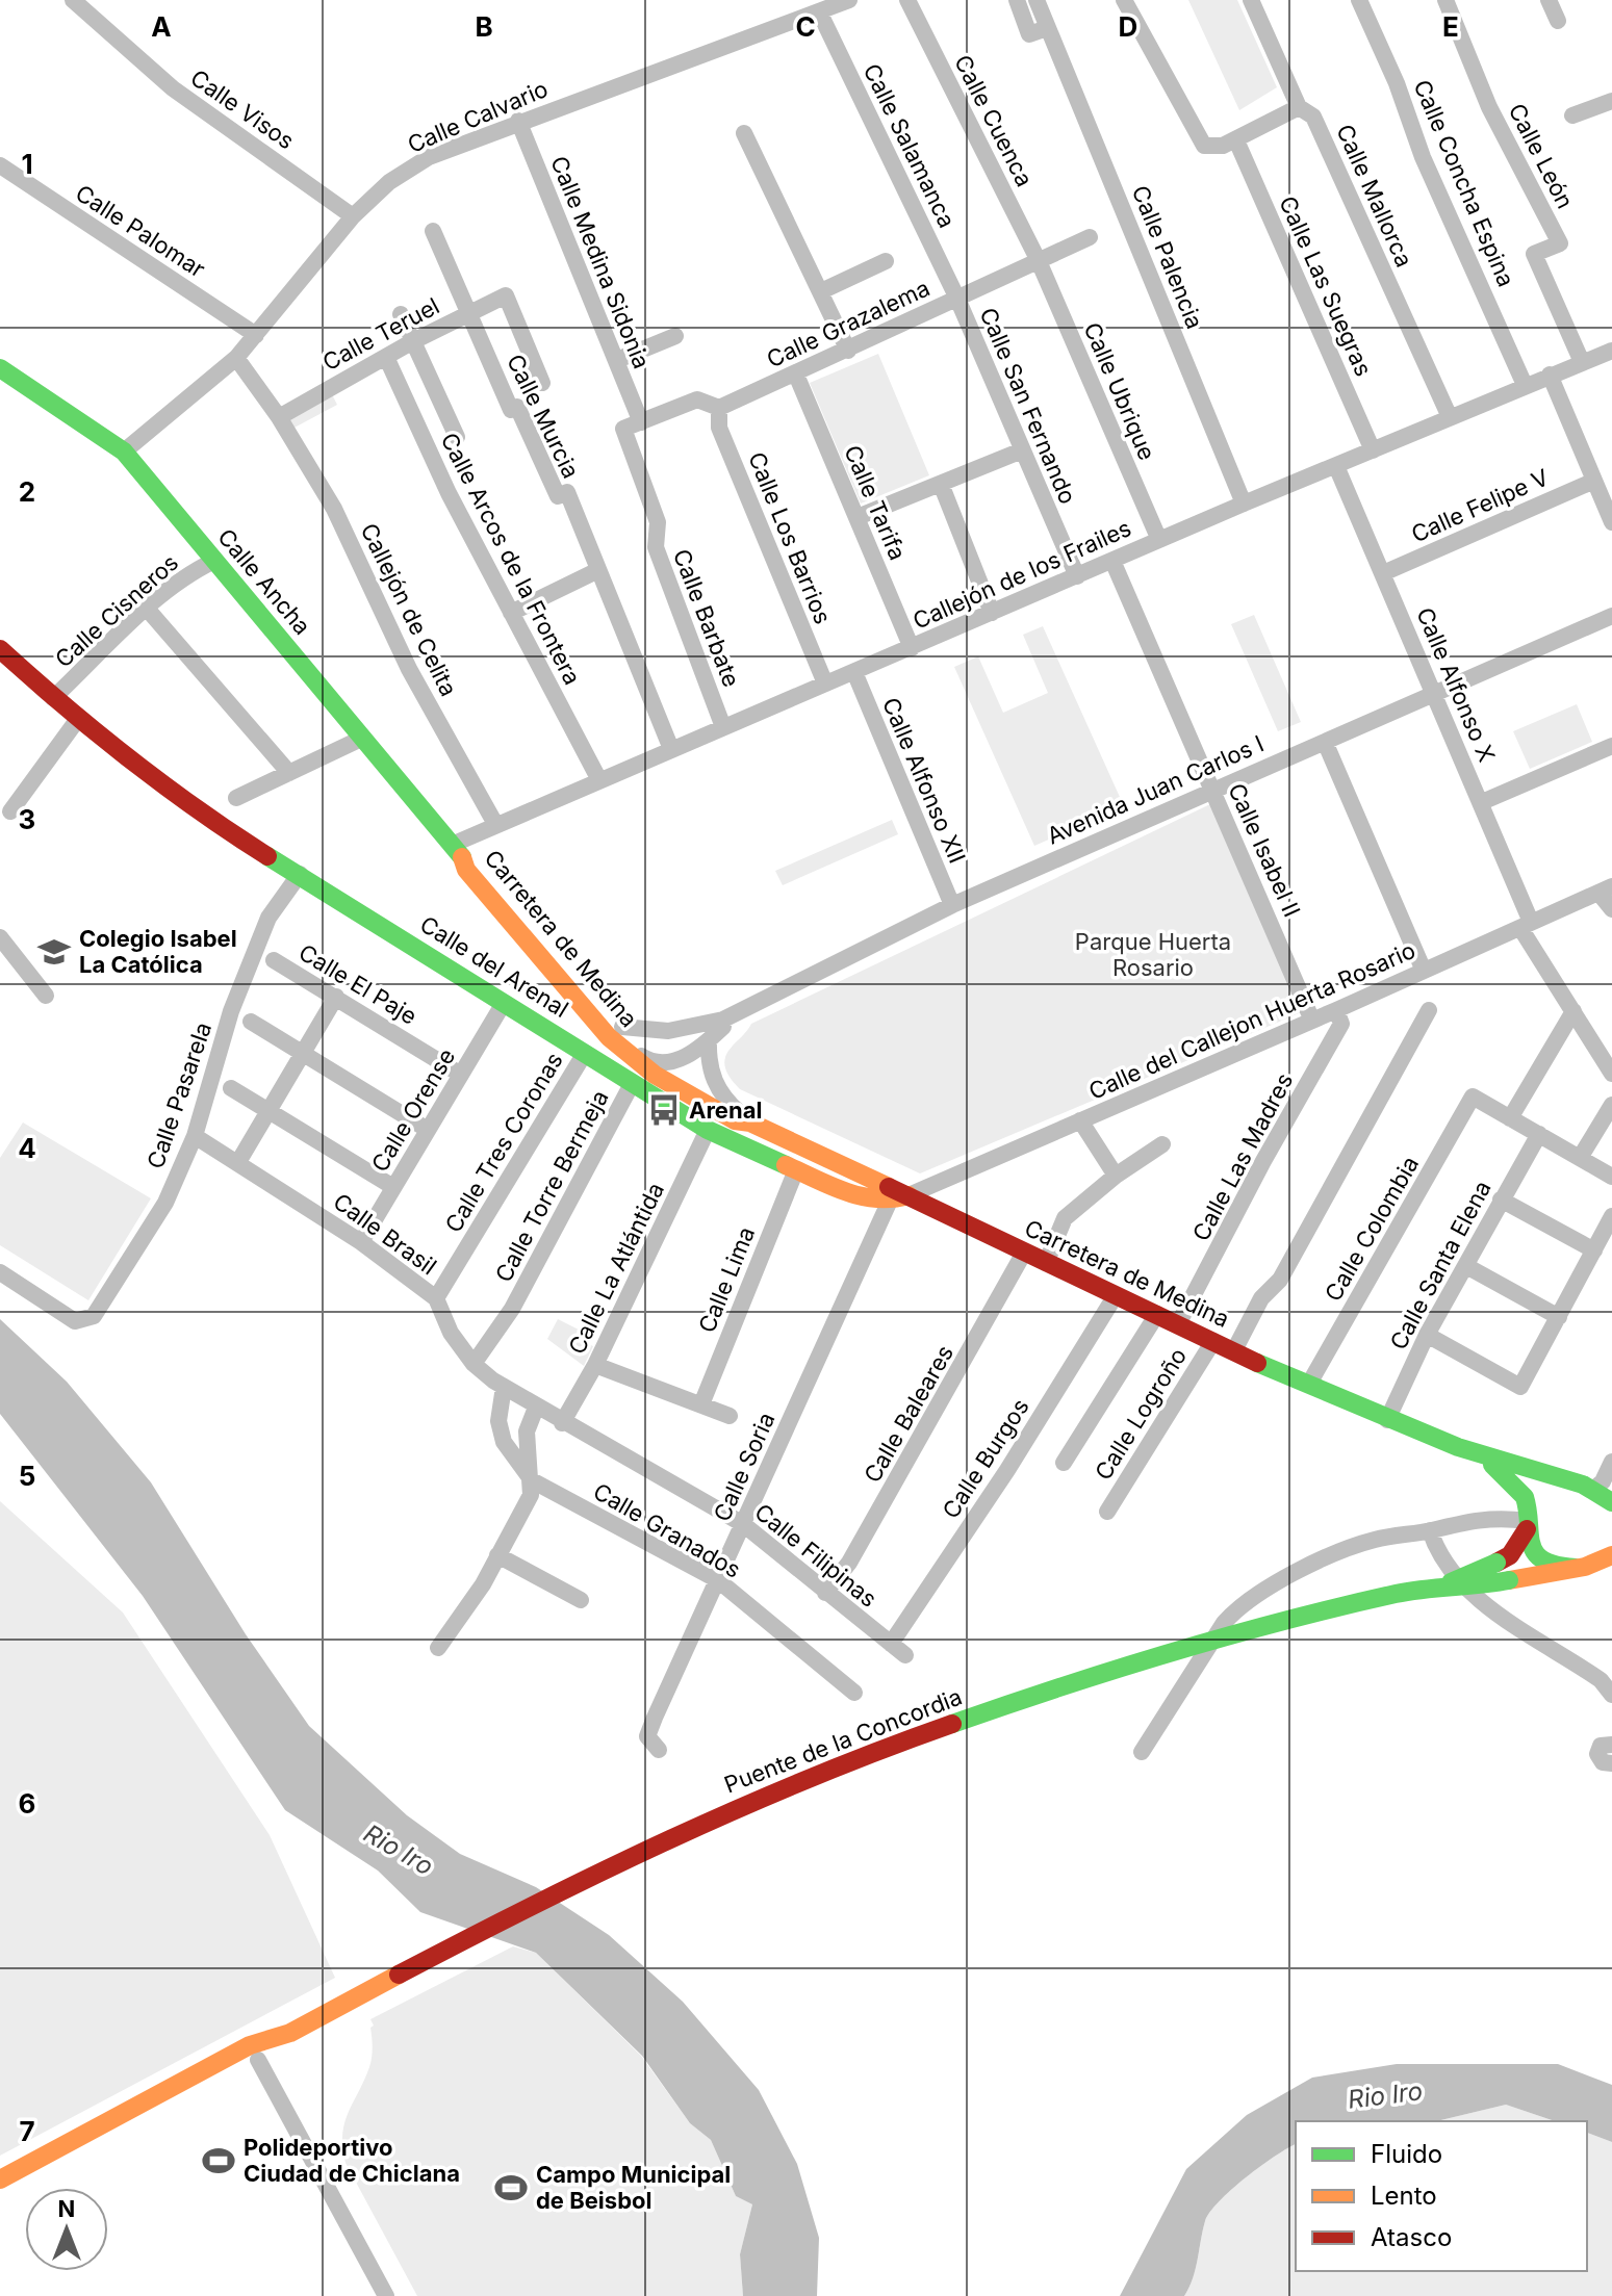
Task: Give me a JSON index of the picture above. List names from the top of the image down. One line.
{"streets":{"main road":["Calle Ancha","Carretera de Medina","Calle del Arenal","Puente de la Concordia"],"street":["Calle Visos","Calle Calvario","Calle Cuenca","Calle Salamanca","Calle León","Calle Concha Espina","Calle Mallorca","Calle Palomar","Calle Palencia","Calle Medina Sidonia","Calle Las Suegras","Calle Grazalema","Calle Teruel","Calle Ubrique","Calle San Fernando","Calle Murcia","Calle Tarifa","Calle Felipe V","Calle Los Barrios","Calle Arcos de la Frontera","Callejón de los Frailes","Callejón de Celita","Calle Cisneros","Calle Barbate","Calle Alfonso X","Calle Alfonso XII","Avenida Juan Carlos I","Calle Isabel II","Calle El Paje","Calle del Callejon Huerta Rosario","Calle Pasarela","Calle Orense","Calle Tres Coronas","Calle Las Madres","Calle Torre Bermeja","Calle Colombia","Calle Brasil","Calle Santa Elena","Calle La Atlántida","Calle Lima","Calle Baleares","Calle Logroño","Calle Burgos","Calle Soria","Calle Granados","Calle Filipinas"]},"crossings":[["Calle Visos","Calle Calvario"],["Calle Calvario","Calle Salamanca"],["Calle Calvario","Calle Palomar"],["Calle Calvario","Calle Medina Sidonia"],["Calle Calvario","Calle Ancha"],["Calle Calvario","Callejón de Celita"],["Calle Cuenca","Calle Grazalema"],["Calle Cuenca","Calle Ubrique"],["Calle Salamanca","Calle Grazalema"],["Calle Salamanca","Calle San Fernando"],["Calle León","Callejón de los Frailes"],["Calle Concha Espina","Callejón de los Frailes"],["Calle Mallorca","Callejón de los Frailes"],["Calle Palencia","Callejón de los Frailes"],["Calle Medina Sidonia","Calle Grazalema"],["Calle Las Suegras","Callejón de los Frailes"],["Calle Grazalema","Calle Ubrique"],["Calle Grazalema","Calle San Fernando"],["Calle Grazalema","Calle Tarifa"],["Calle Grazalema","Calle Los Barrios"],["Calle Grazalema","Calle Barbate"],["Calle Teruel","Calle Murcia"],["Calle Teruel","Calle Arcos de la Frontera"],["Calle Teruel","Callejón de Celita"],["Calle Ubrique","Callejón de los Frailes"],["Calle San Fernando","Callejón de los Frailes"],["Calle Murcia","Callejón de los Frailes"],["Calle Tarifa","Callejón de los Frailes"],["Calle Felipe V","Calle Alfonso X"],["Calle Los Barrios","Callejón de los Frailes"],["Calle Arcos de la Frontera","Callejón de los Frailes"],["Callejón de los Frailes","Calle Ancha"],["Callejón de los Frailes","Callejón de Celita"],["Callejón de los Frailes","Calle Barbate"],["Callejón de los Frailes","Calle Alfonso X"],["Callejón de los Frailes","Calle Alfonso XII"],["Callejón de los Frailes","Calle Isabel II"],["Callejón de los Frailes","Carretera de Medina"],["Calle Ancha","Calle Cisneros"],["Calle Ancha","Carretera de Medina"],["Calle Cisneros","Calle del Arenal"],["Calle Alfonso X","Avenida Juan Carlos I"],["Calle Alfonso X","Calle del Callejon Huerta Rosario"],["Calle Alfonso XII","Avenida Juan Carlos I"],["Avenida Juan Carlos I","Calle Isabel II"],["Avenida Juan Carlos I","Carretera de Medina"],["Calle Isabel II","Calle del Callejon Huerta Rosario"],["Carretera de Medina","Calle del Arenal"],["Carretera de Medina","Calle del Callejon Huerta Rosario"],["Carretera de Medina","Calle Las Madres"],["Carretera de Medina","Calle Colombia"],["Carretera de Medina","Calle Santa Elena"],["Carretera de Medina","Calle Baleares"],["Carretera de Medina","Calle Logroño"],["Carretera de Medina","Calle Burgos"],["Carretera de Medina","Calle Soria"],["Calle del Arenal","Calle del Callejon Huerta Rosario"],["Calle del Arenal","Calle Pasarela"],["Calle del Arenal","Calle Orense"],["Calle del Arenal","Calle Tres Coronas"],["Calle del Arenal","Calle Torre Bermeja"],["Calle del Arenal","Calle La Atlántida"],["Calle del Arenal","Calle Lima"],["Calle del Arenal","Calle Soria"],["Calle El Paje","Calle Orense"],["Calle del Callejon Huerta Rosario","Calle Las Madres"],["Calle del Callejon Huerta Rosario","Calle Soria"],["Calle Pasarela","Calle Brasil"],["Calle Orense","Calle Brasil"],["Calle Tres Coronas","Calle Brasil"],["Calle Torre Bermeja","Calle Brasil"],["Calle Brasil","Calle La Atlántida"],["Calle Brasil","Calle Granados"],["Calle Brasil","Calle Filipinas"],["Calle La Atlántida","Calle Filipinas"],["Calle Baleares","Calle Filipinas"],["Calle Burgos","Calle Filipinas"],["Calle Soria","Calle Granados"],["Calle Soria","Calle Filipinas"]],"water":["Rio Iro"],"parks":["Parque Huerta Rosario"],"places":{"school or university":["Colegio Isabel La Católica"],"bus stop":["Arenal"],"sports":["Polideportivo Ciudad de Chiclana","Campo Municipal de Beisbol"]},"legend":["Fluido","Lento","Atasco"],"north":"top","grid":{"columns":["A","B","C","D","E"],"rows":["1","2","3","4","5","6","7"]}}
